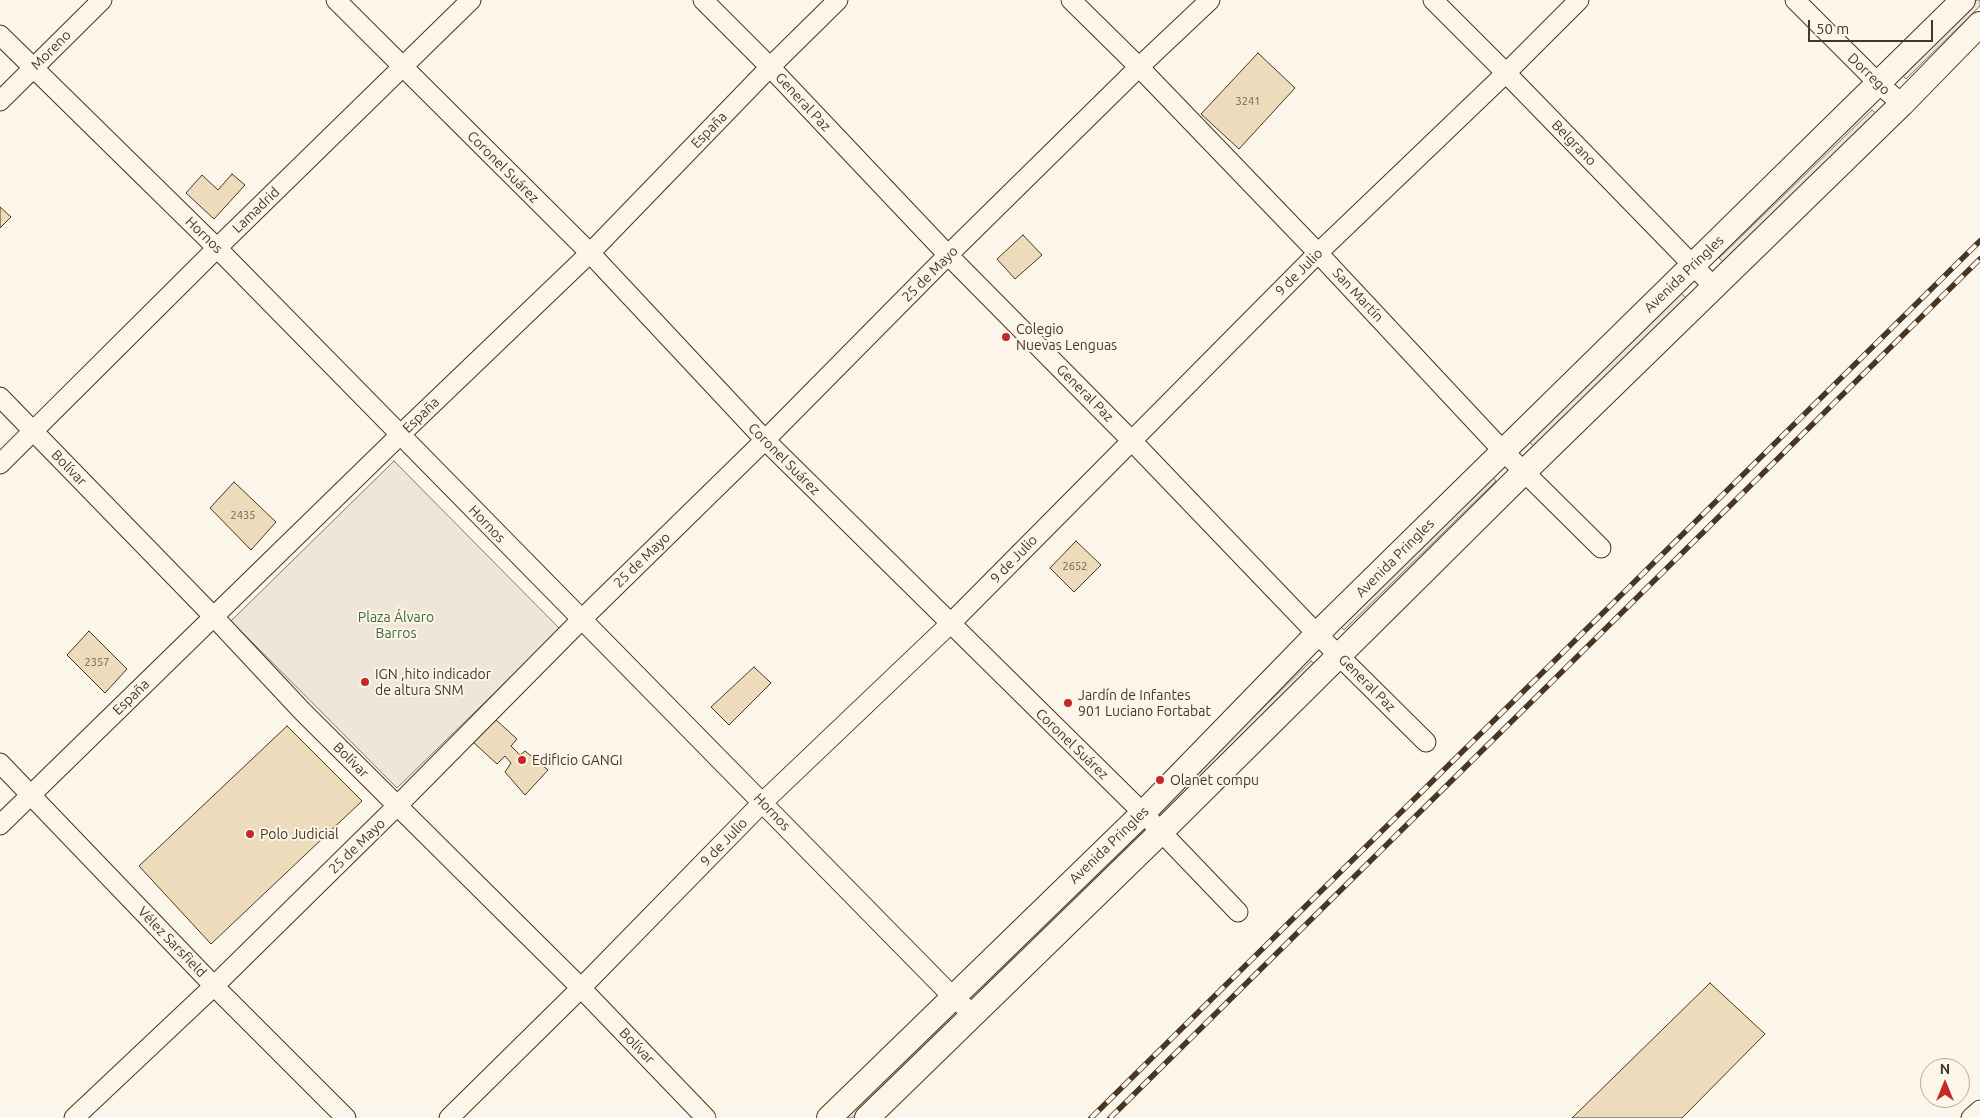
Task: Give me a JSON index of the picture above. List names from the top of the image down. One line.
{"streets":{"main road":["Avenida Pringles"],"street":["Moreno","Dorrego","General Paz","España","Belgrano","Coronel Suárez","Lamadrid","Hornos","9 de Julio","25 de Mayo","San Martín","Bolívar","Vélez Sarsfield"]},"crossings":[["Moreno","Hornos"],["Dorrego","Avenida Pringles"],["General Paz","España"],["General Paz","9 de Julio"],["General Paz","25 de Mayo"],["General Paz","Avenida Pringles"],["España","Coronel Suárez"],["España","Hornos"],["España","Bolívar"],["España","Vélez Sarsfield"],["Belgrano","9 de Julio"],["Belgrano","Avenida Pringles"],["Coronel Suárez","Lamadrid"],["Coronel Suárez","9 de Julio"],["Coronel Suárez","25 de Mayo"],["Coronel Suárez","Avenida Pringles"],["Lamadrid","Hornos"],["Lamadrid","Bolívar"],["Hornos","9 de Julio"],["Hornos","25 de Mayo"],["Hornos","Avenida Pringles"],["9 de Julio","San Martín"],["9 de Julio","Bolívar"],["25 de Mayo","San Martín"],["25 de Mayo","Bolívar"],["25 de Mayo","Vélez Sarsfield"],["Avenida Pringles","San Martín"]],"parks":["Plaza Álvaro Barros"],"places":["Colegio Nuevas Lenguas","IGN ,hito indicador de altura SNM","Jardín de Infantes 901 Luciano Fortabat","Edificio GANGI","Olanet compu","Polo Judicial"],"house_numbers":["3241","2435","2652","2357"],"scale_bar":"50 m","north":"top"}
